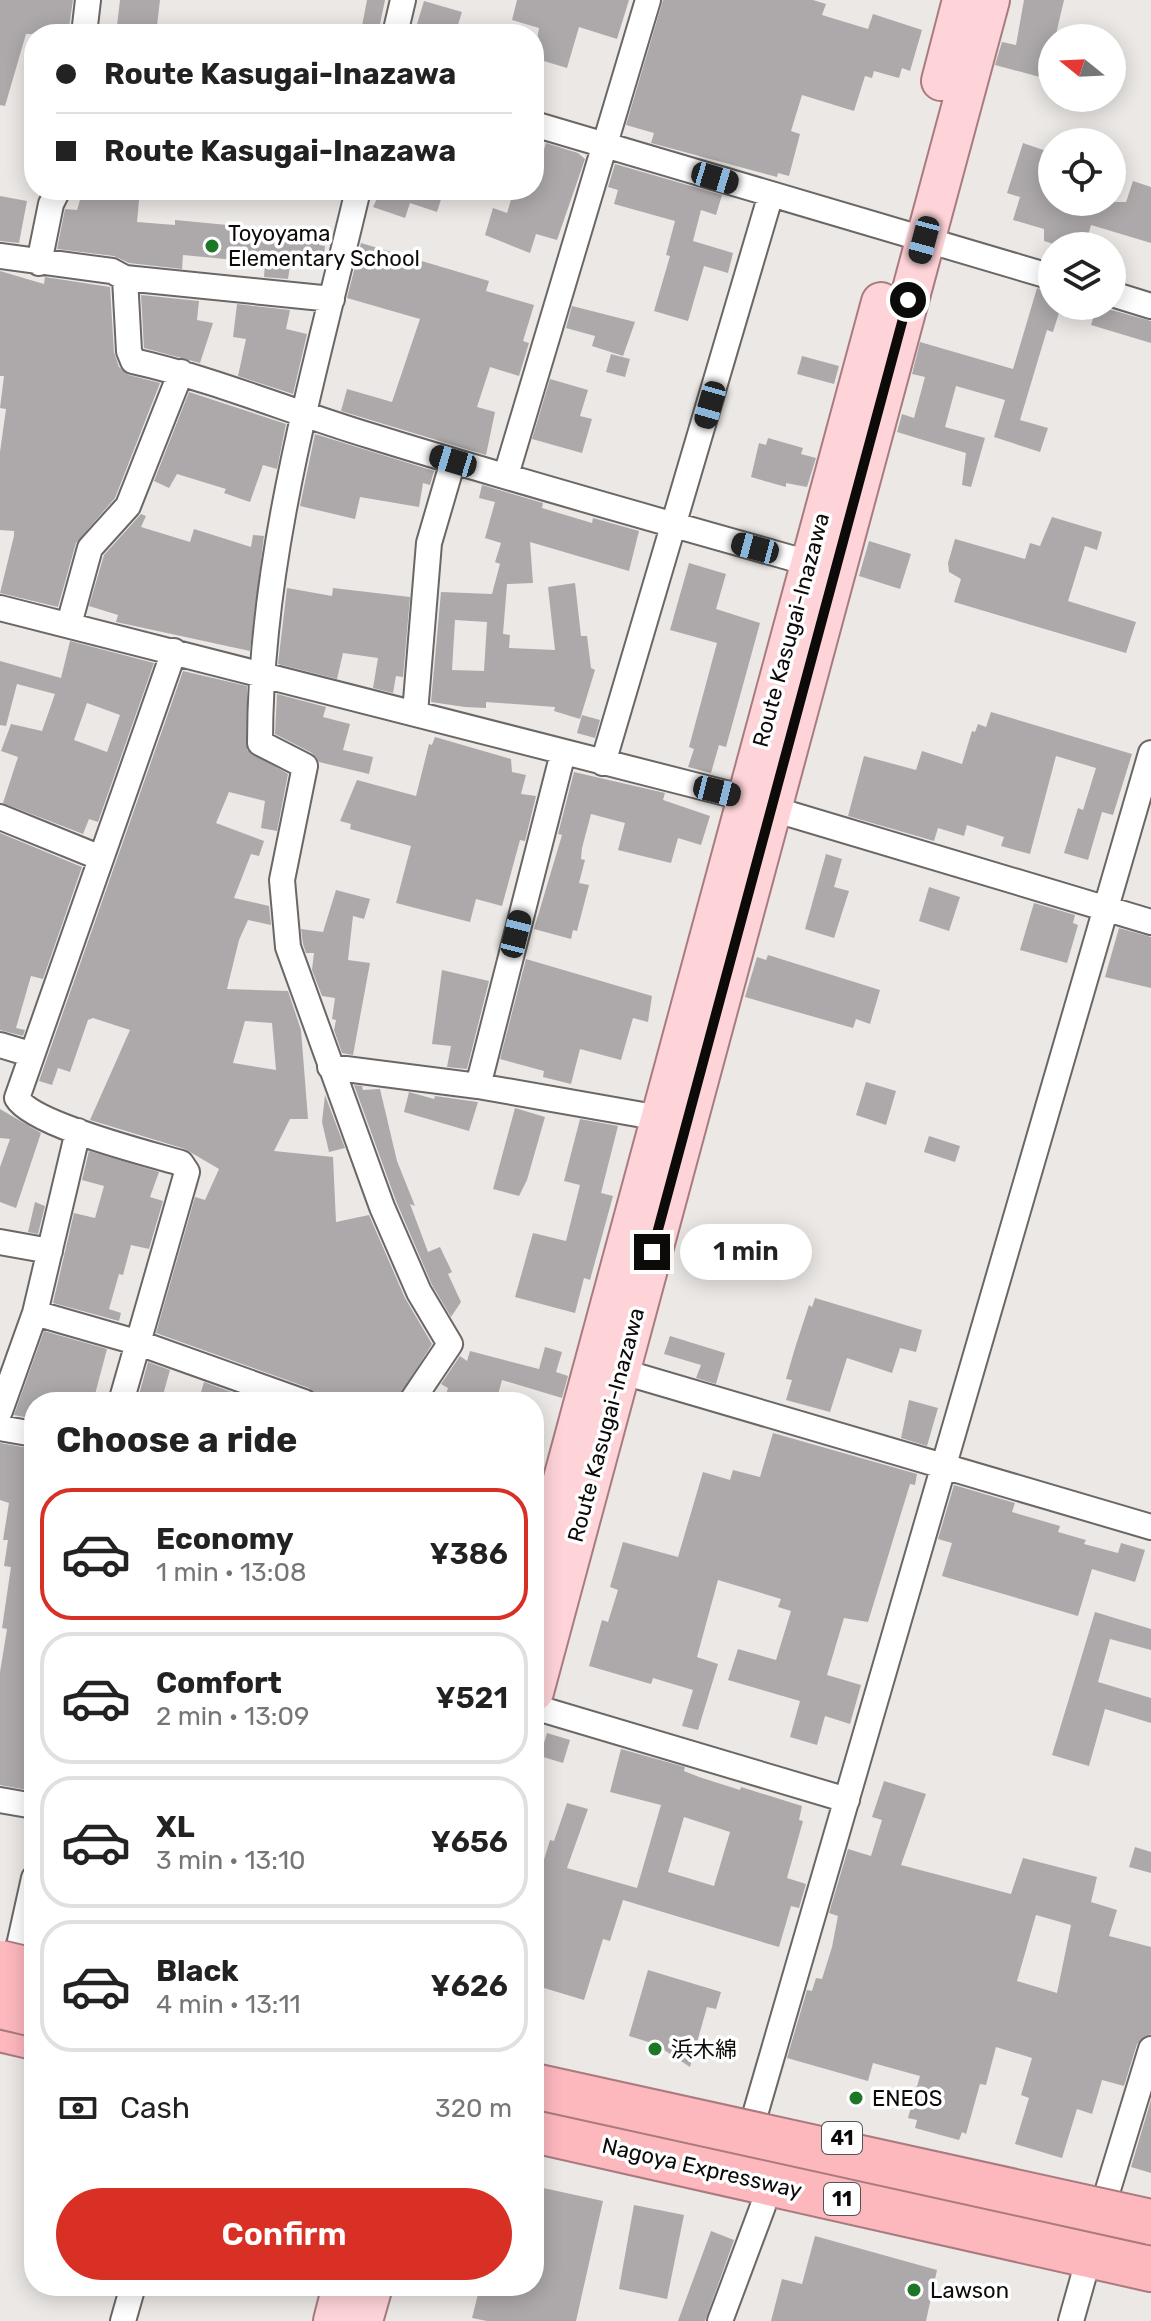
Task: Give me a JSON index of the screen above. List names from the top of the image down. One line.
{"streets":{"highway":["41","Nagoya Expressway","11"],"main road":["Route Kasugai-Inazawa"]},"places":["Toyoyama Elementary School","浜木綿","ENEOS","Lawson"],"north":"left","page":{"banner":["Route Kasugai-Inazawa","Route Kasugai-Inazawa"],"bubble":"1 min","heading":"Choose a ride","list":[{"name":"Economy","note":"1 min · 13:08","value":"¥386"},{"name":"Comfort","note":"2 min · 13:09","value":"¥521"},{"name":"XL","note":"3 min · 13:10","value":"¥656"},{"name":"Black","note":"4 min · 13:11","value":"¥626"}],"pay":["Cash","320 m"],"buttons":"Confirm"}}
